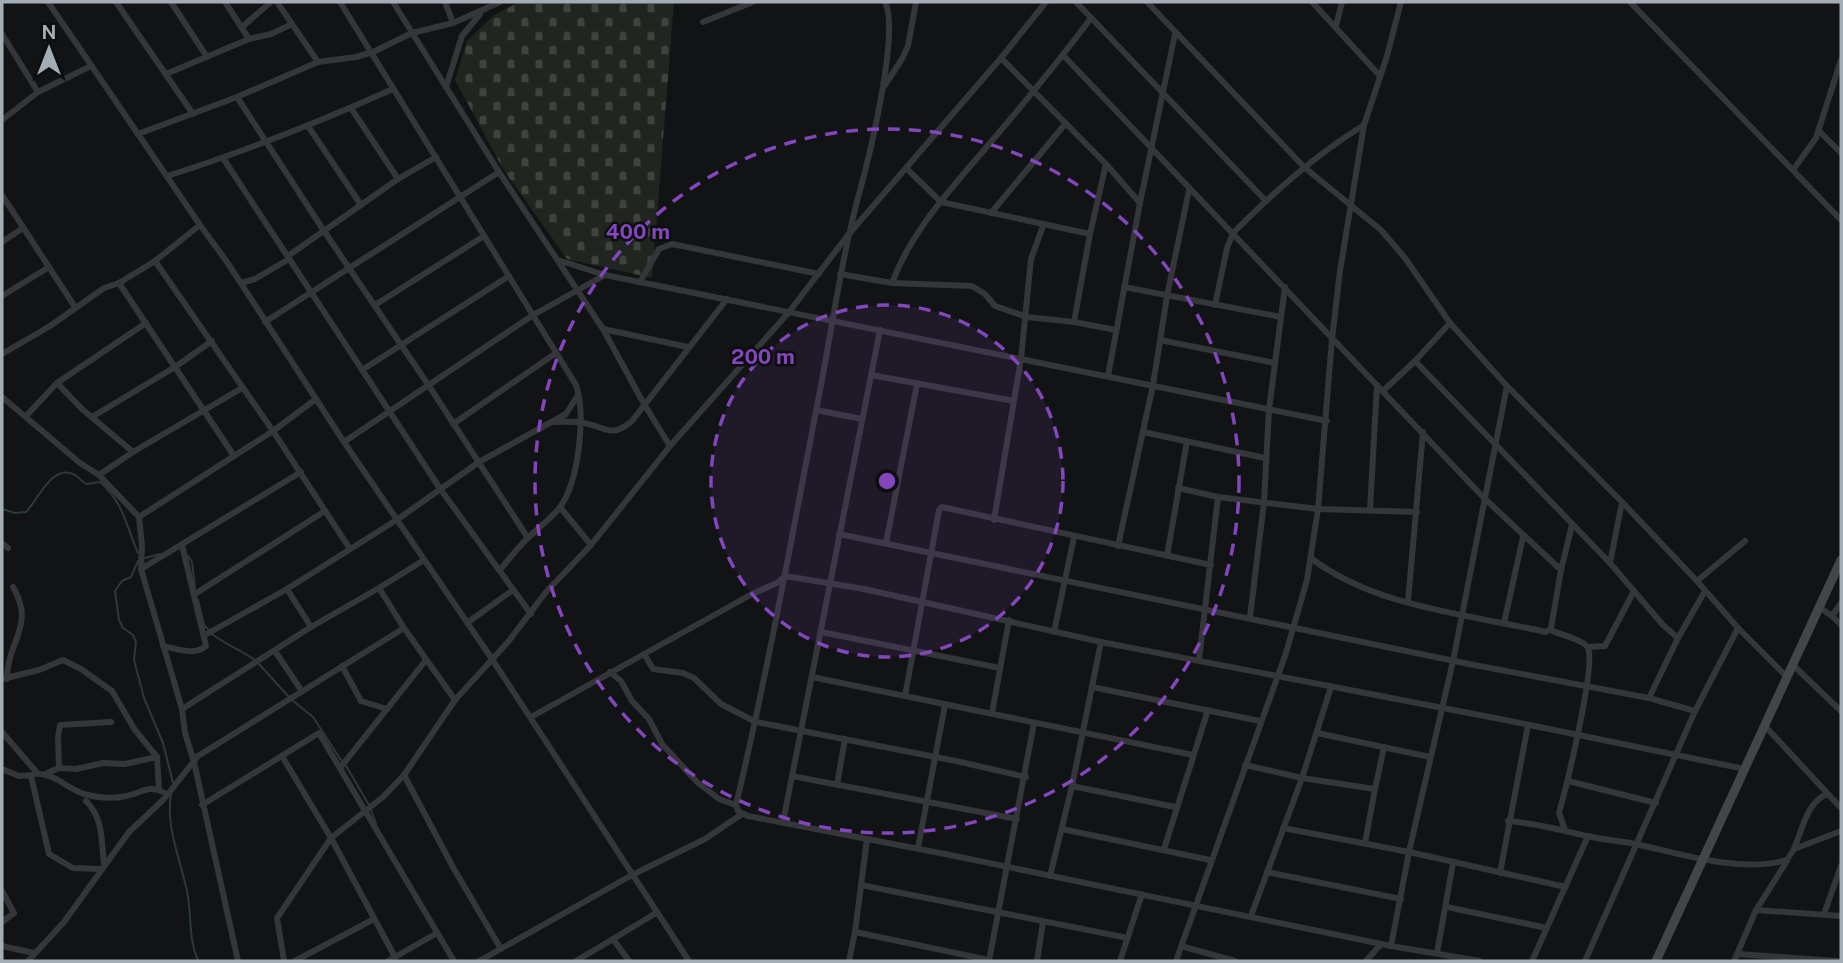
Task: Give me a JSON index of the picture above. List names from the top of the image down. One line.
{"north":"top","rings":["400 m","200 m"]}
